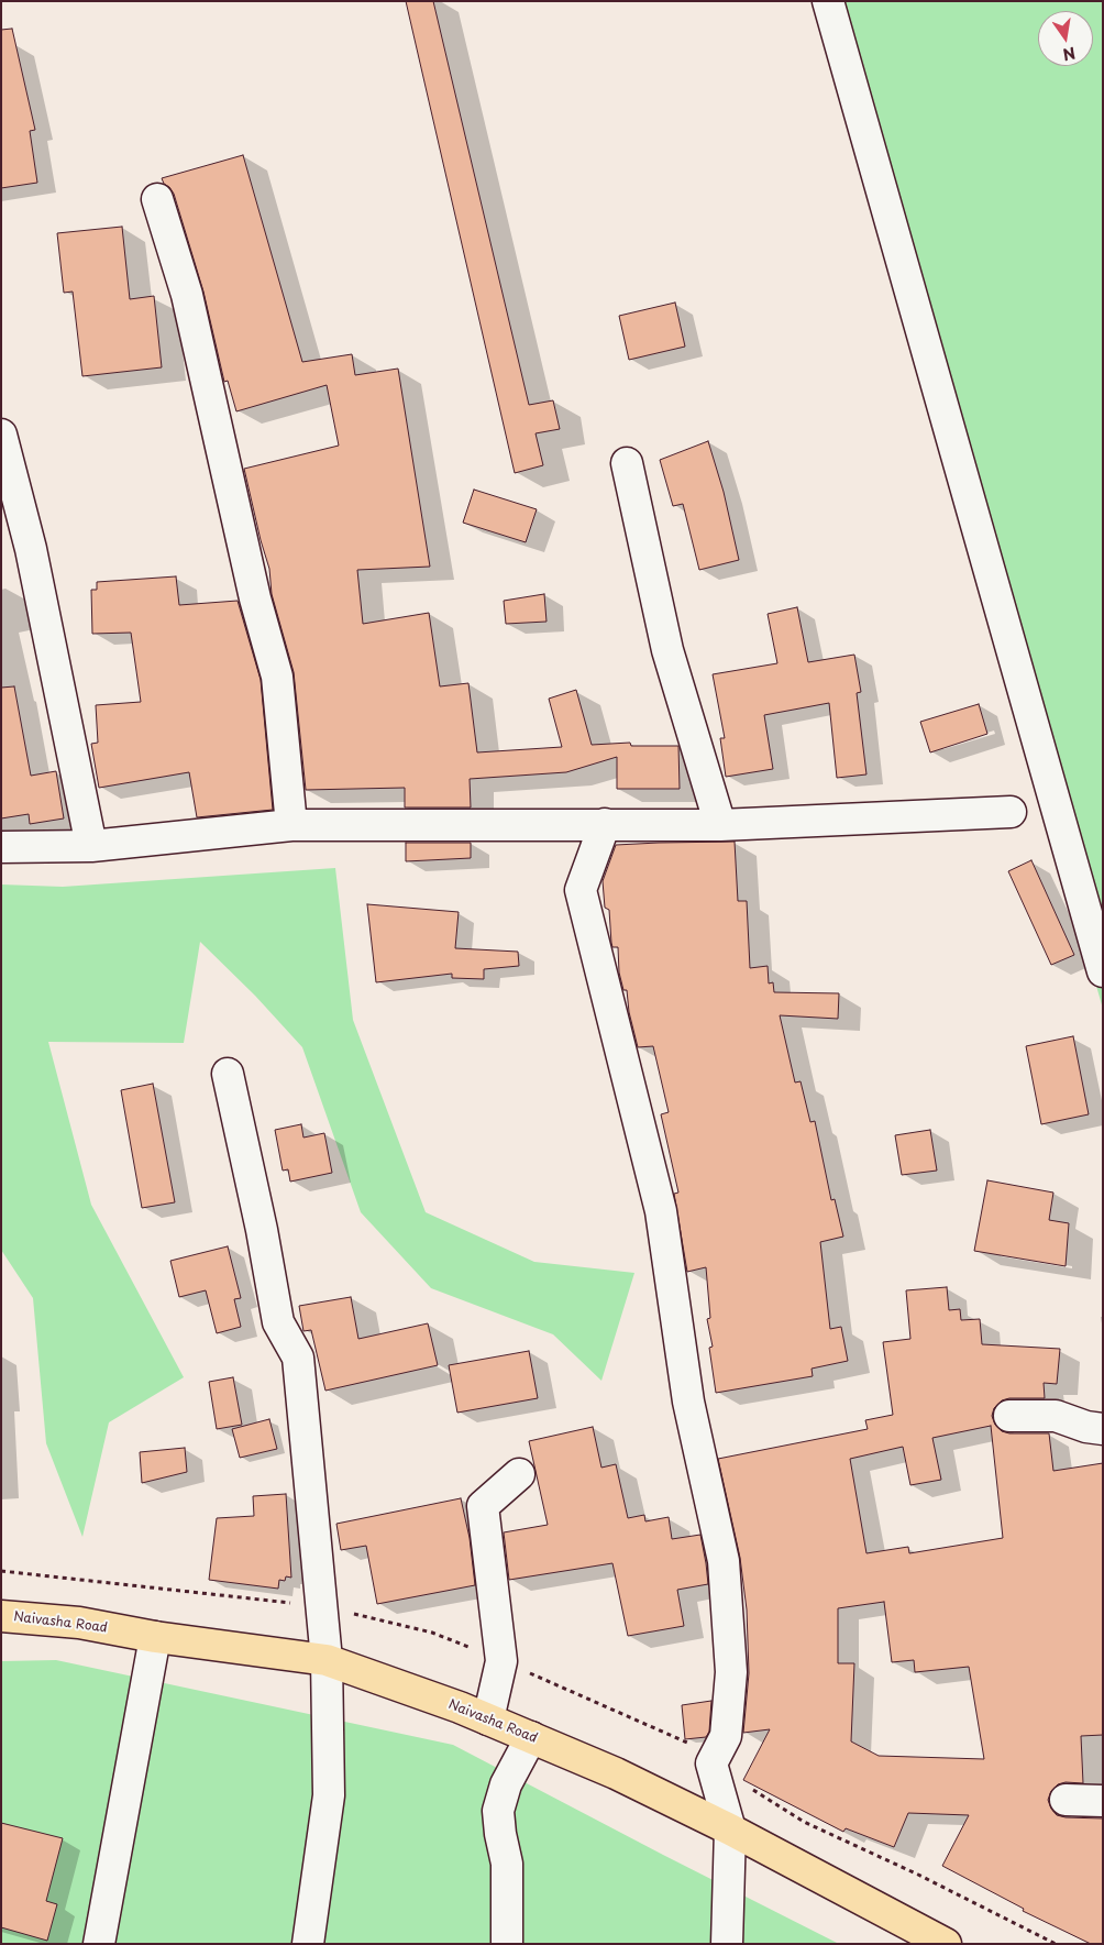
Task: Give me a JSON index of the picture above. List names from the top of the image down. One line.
{"streets":{"main road":["Naivasha Road"]},"north":"bottom"}
